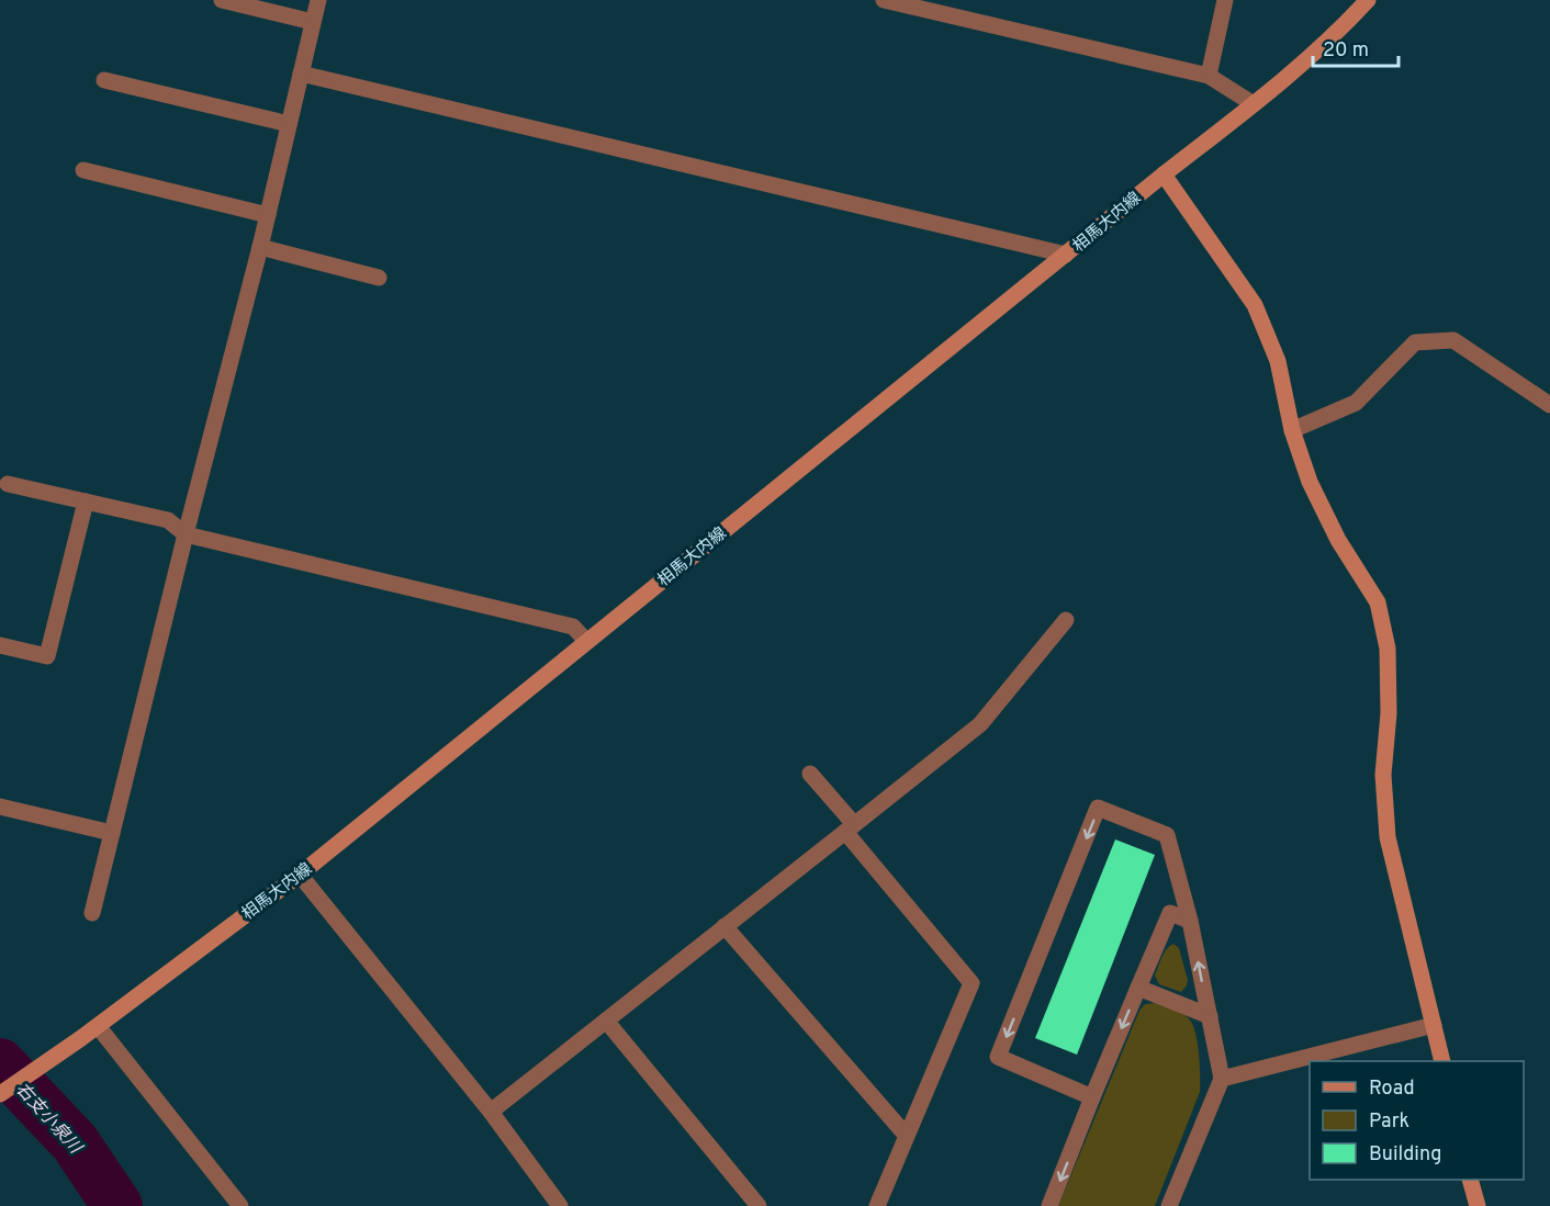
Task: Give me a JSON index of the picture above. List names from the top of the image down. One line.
{"streets":{"main road":["相馬大内線"]},"water":["右支小泉川"],"legend":["Road","Park","Building"],"scale_bar":"20 m"}
